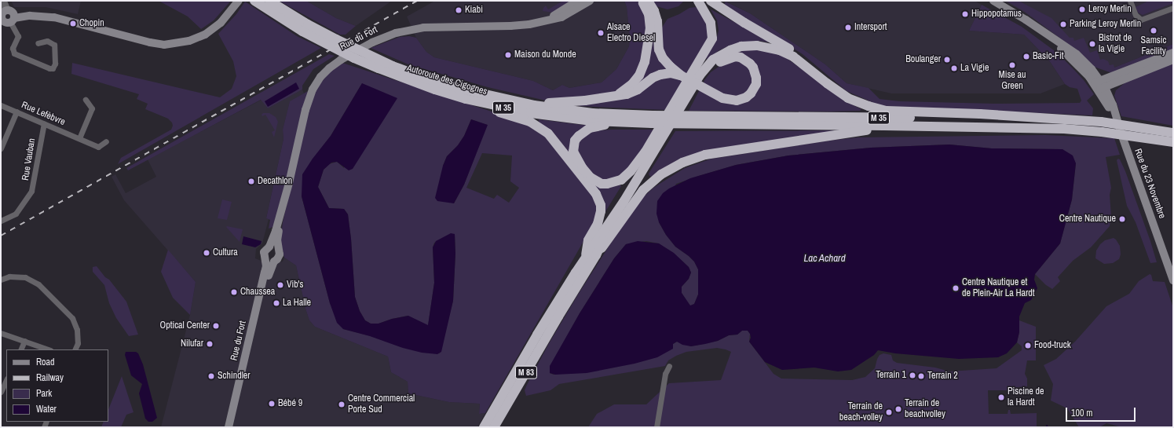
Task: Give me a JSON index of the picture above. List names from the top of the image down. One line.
{"streets":{"highway":["Autoroute des Cigognes","M 35","M 83"],"main road":["Rue du Fort","Rue du 23 Novembre"],"street":["Rue Lefèbvre","Rue Vauban"]},"crossings":[["Autoroute des Cigognes","M 35"],["Rue Lefèbvre","Rue Vauban"]],"water":["Lac Achard"],"places":["Leroy Merlin","Kiabi","Hippopotamus","Chopin","Parking Leroy Merlin","Intersport","Samsic Facility","Alsace Electro Diesel","Bistrot de la Vigie","Maison du Monde","Basic-Fit","Boulanger","Mise au Green","La Vigie","Decathlon","Centre Nautique","Cultura","Vib's","Centre Nautique et de Plein-Air La Hardt","Chaussea","La Halle","Optical Center","Nilufar","Food-truck","Terrain 1","Schindler","Terrain 2","Piscine de la Hardt","Bébé 9","Centre Commercial Porte Sud","Terrain de beachvolley","Terrain de beach-volley"],"legend":["Road","Railway","Park","Water"],"scale_bar":"100 m"}
